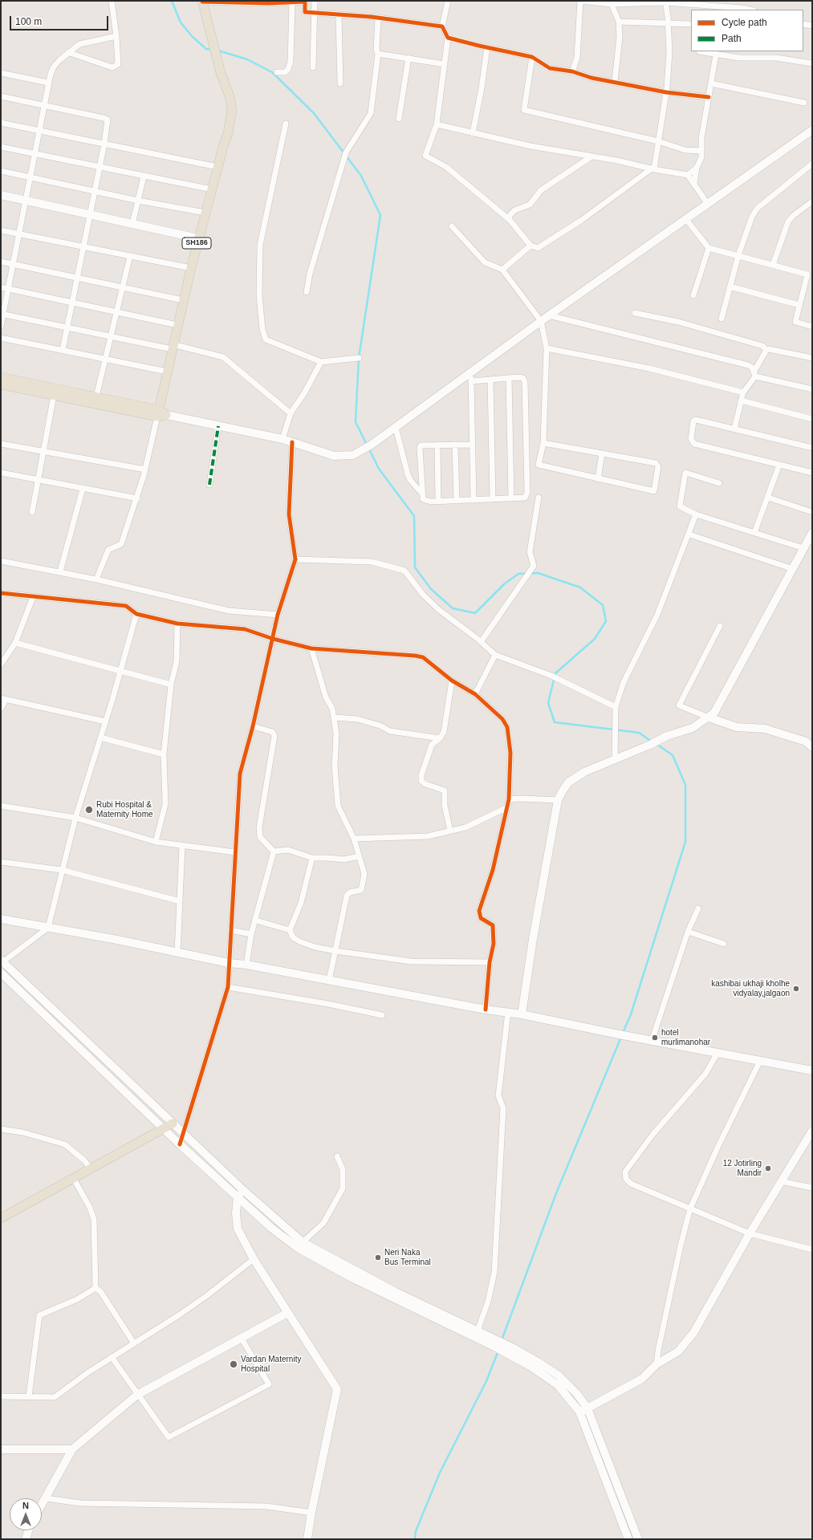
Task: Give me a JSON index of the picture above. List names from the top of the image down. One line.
{"streets":{"main road":["SH186"]},"places":["Rubi Hospital & Maternity Home","kashibai ukhaji kholhe vidyalay,jalgaon","hotel murlimanohar","12 Jotirling Mandir","Neri Naka Bus Terminal","Vardan Maternity Hospital"],"legend":["Cycle path","Path"],"scale_bar":"100 m","north":"top"}
